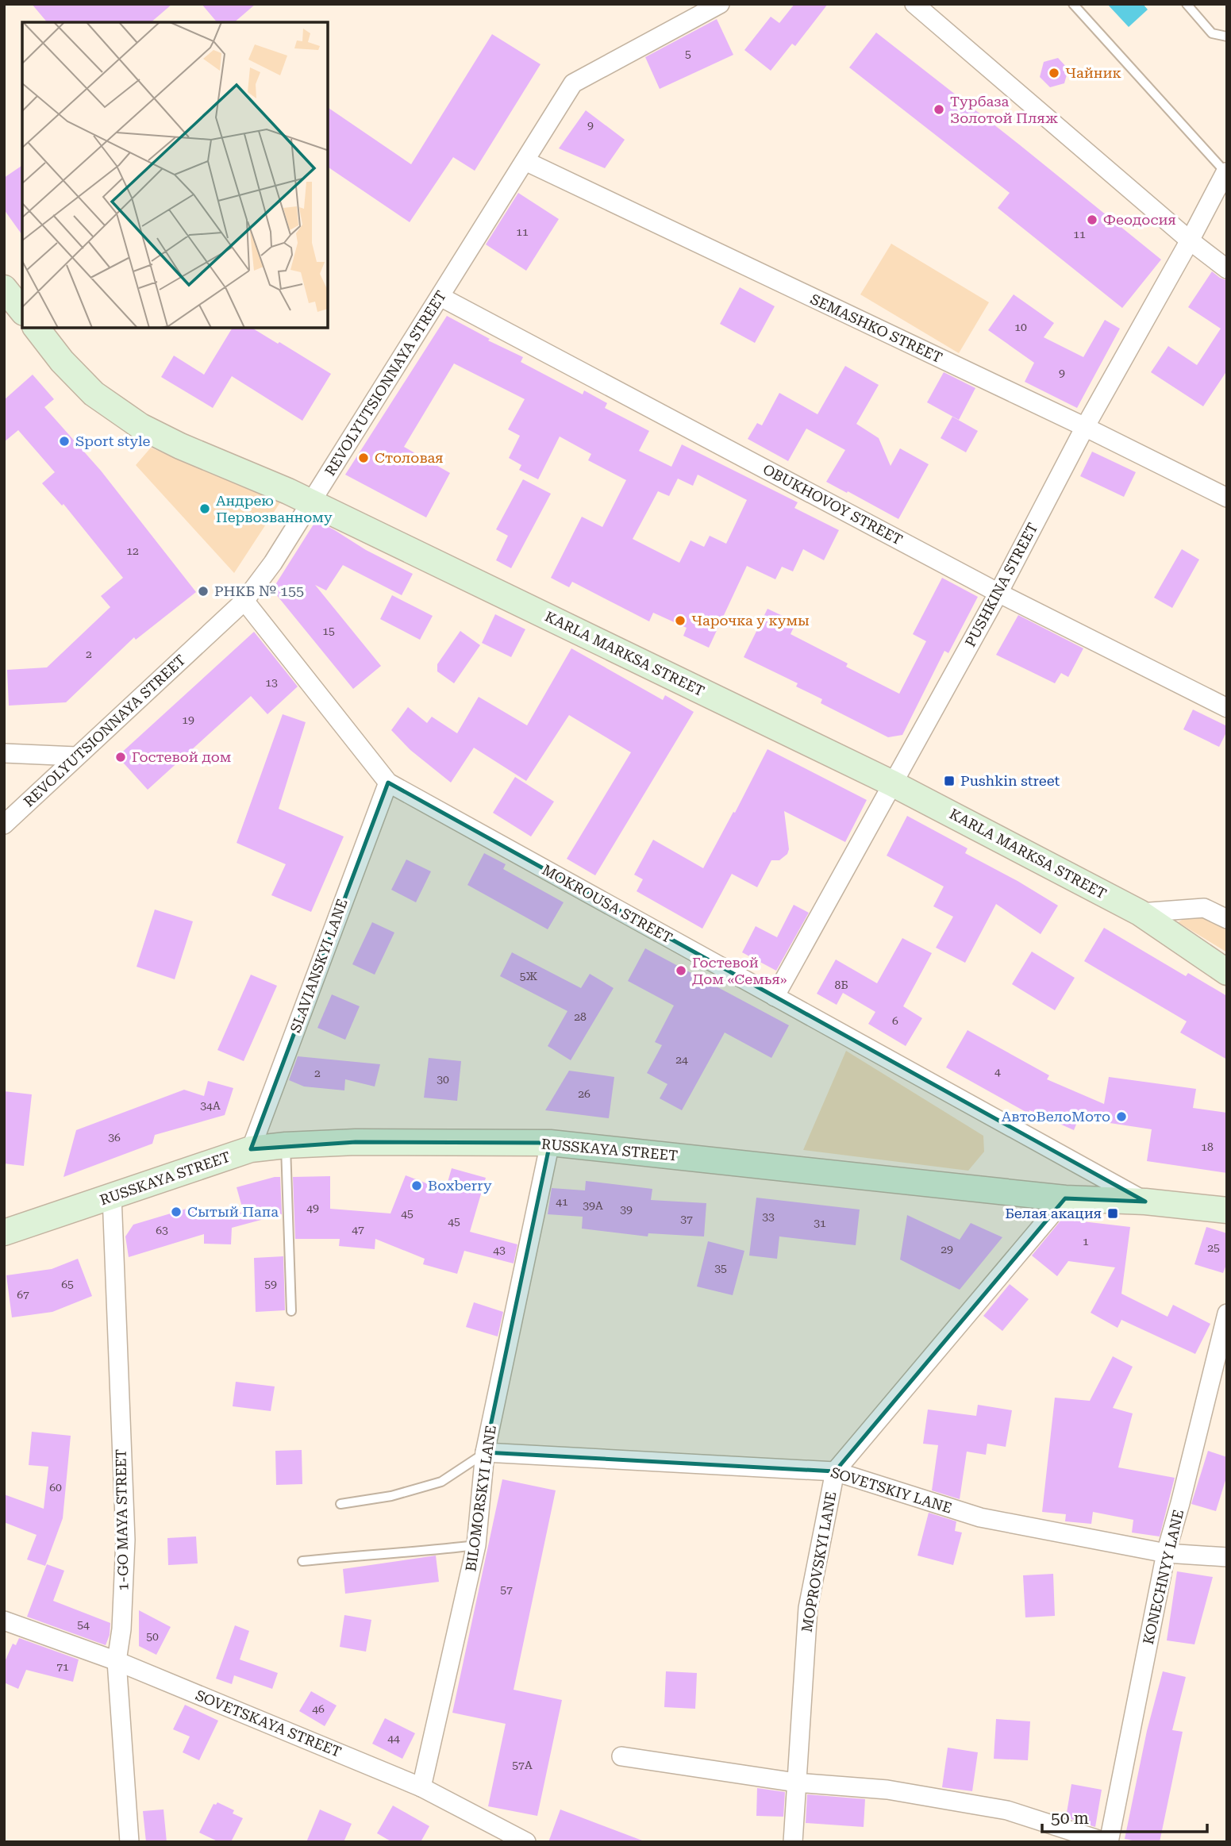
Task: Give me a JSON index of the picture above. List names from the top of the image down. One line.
{"streets":{"main road":["KARLA MARKSA STREET","RUSSKAYA STREET"],"street":["SEMASHKO STREET","REVOLYUTSIONNAYA STREET","OBUKHOVOY STREET","PUSHKINA STREET","MOKROUSA STREET","SLAVIANSKYI LANE","SOVETSKIY LANE","BILOMORSKYI LANE","1-GO MAYA STREET","MOPROVSKYI LANE","KONECHNYY LANE","SOVETSKAYA STREET"]},"crossings":[["SEMASHKO STREET","REVOLYUTSIONNAYA STREET"],["SEMASHKO STREET","PUSHKINA STREET"],["REVOLYUTSIONNAYA STREET","OBUKHOVOY STREET"],["REVOLYUTSIONNAYA STREET","KARLA MARKSA STREET"],["REVOLYUTSIONNAYA STREET","MOKROUSA STREET"],["OBUKHOVOY STREET","PUSHKINA STREET"],["PUSHKINA STREET","KARLA MARKSA STREET"],["PUSHKINA STREET","MOKROUSA STREET"],["MOKROUSA STREET","SLAVIANSKYI LANE"],["MOKROUSA STREET","RUSSKAYA STREET"],["SLAVIANSKYI LANE","RUSSKAYA STREET"],["RUSSKAYA STREET","BILOMORSKYI LANE"],["RUSSKAYA STREET","1-GO MAYA STREET"],["RUSSKAYA STREET","MOPROVSKYI LANE"],["SOVETSKIY LANE","BILOMORSKYI LANE"],["SOVETSKIY LANE","MOPROVSKYI LANE"],["SOVETSKIY LANE","KONECHNYY LANE"],["BILOMORSKYI LANE","SOVETSKAYA STREET"],["1-GO MAYA STREET","SOVETSKAYA STREET"]],"places":{"other":["Чайник","Турбаза Золотой Пляж","Феодосия","Sport style","Столовая","Андрею Первозванному","РНКБ № 155","Чарочка у кумы","Гостевой дом","Гостевой Дом «Семья»","АвтоВелоМото","Boxberry","Сытый Папа"],"transit":["Pushkin street","Белая акация"]},"house_numbers":["5","9","11","11","10","9","12","15","2","13","19","5Ж","8Б","28","6","24","4","2","30","26","34А","36","18","41","39А","49","39","45","33","37","45","31","47","63","1","25","29","43","35","65","59","67","60","57","54","50","71","46","44","57А"],"scale_bar":"50 m"}
